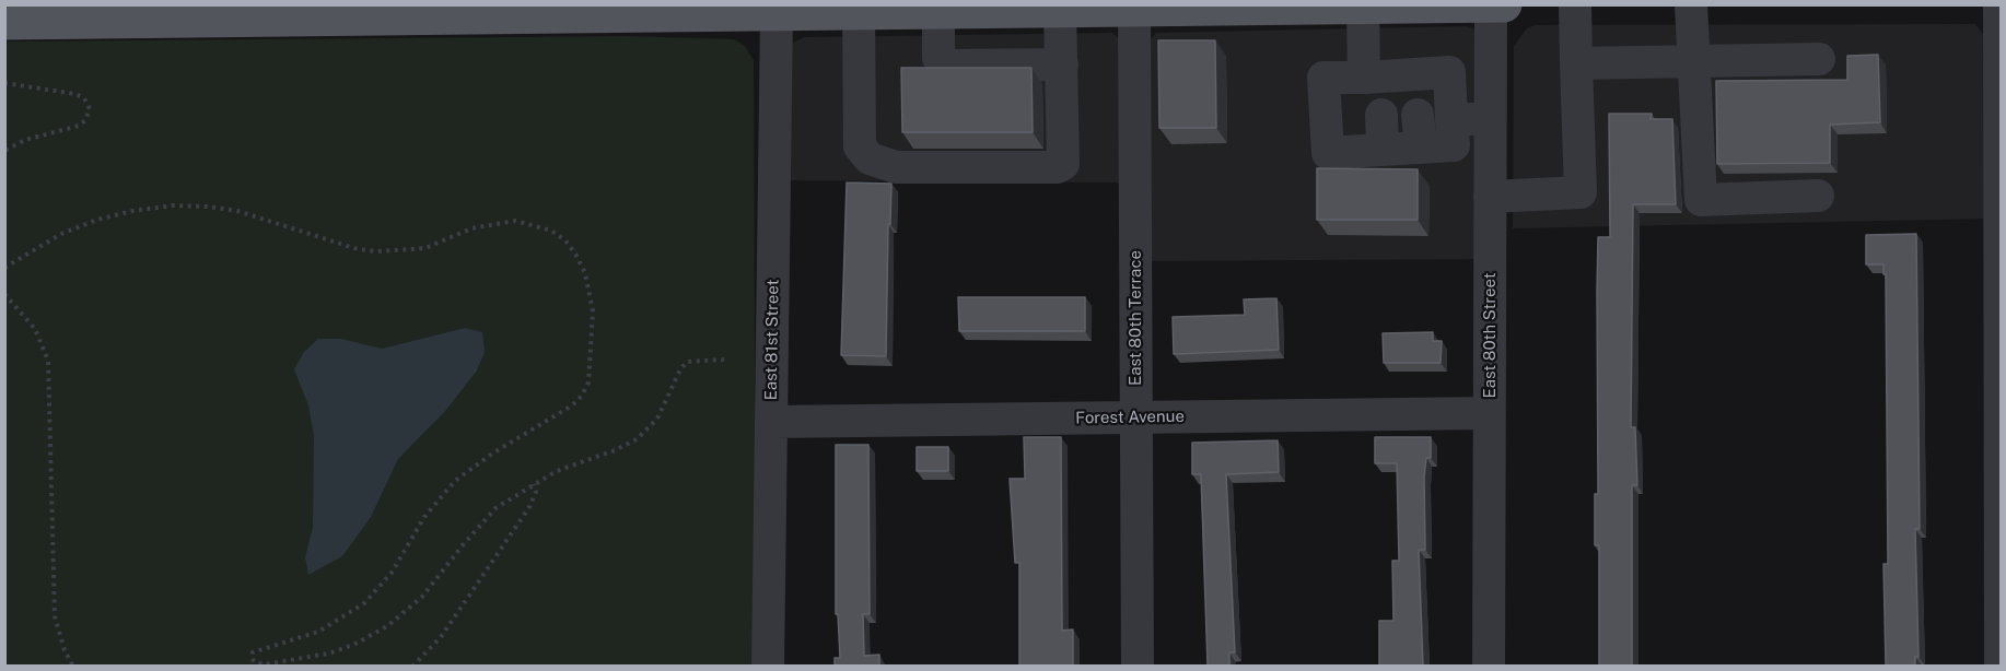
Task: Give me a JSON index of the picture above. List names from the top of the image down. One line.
{"streets":{"street":["East 80th Terrace","East 80th Street","East 81st Street","Forest Avenue"]},"crossings":[["East 80th Terrace","Forest Avenue"],["East 80th Street","Forest Avenue"],["East 81st Street","Forest Avenue"]]}
